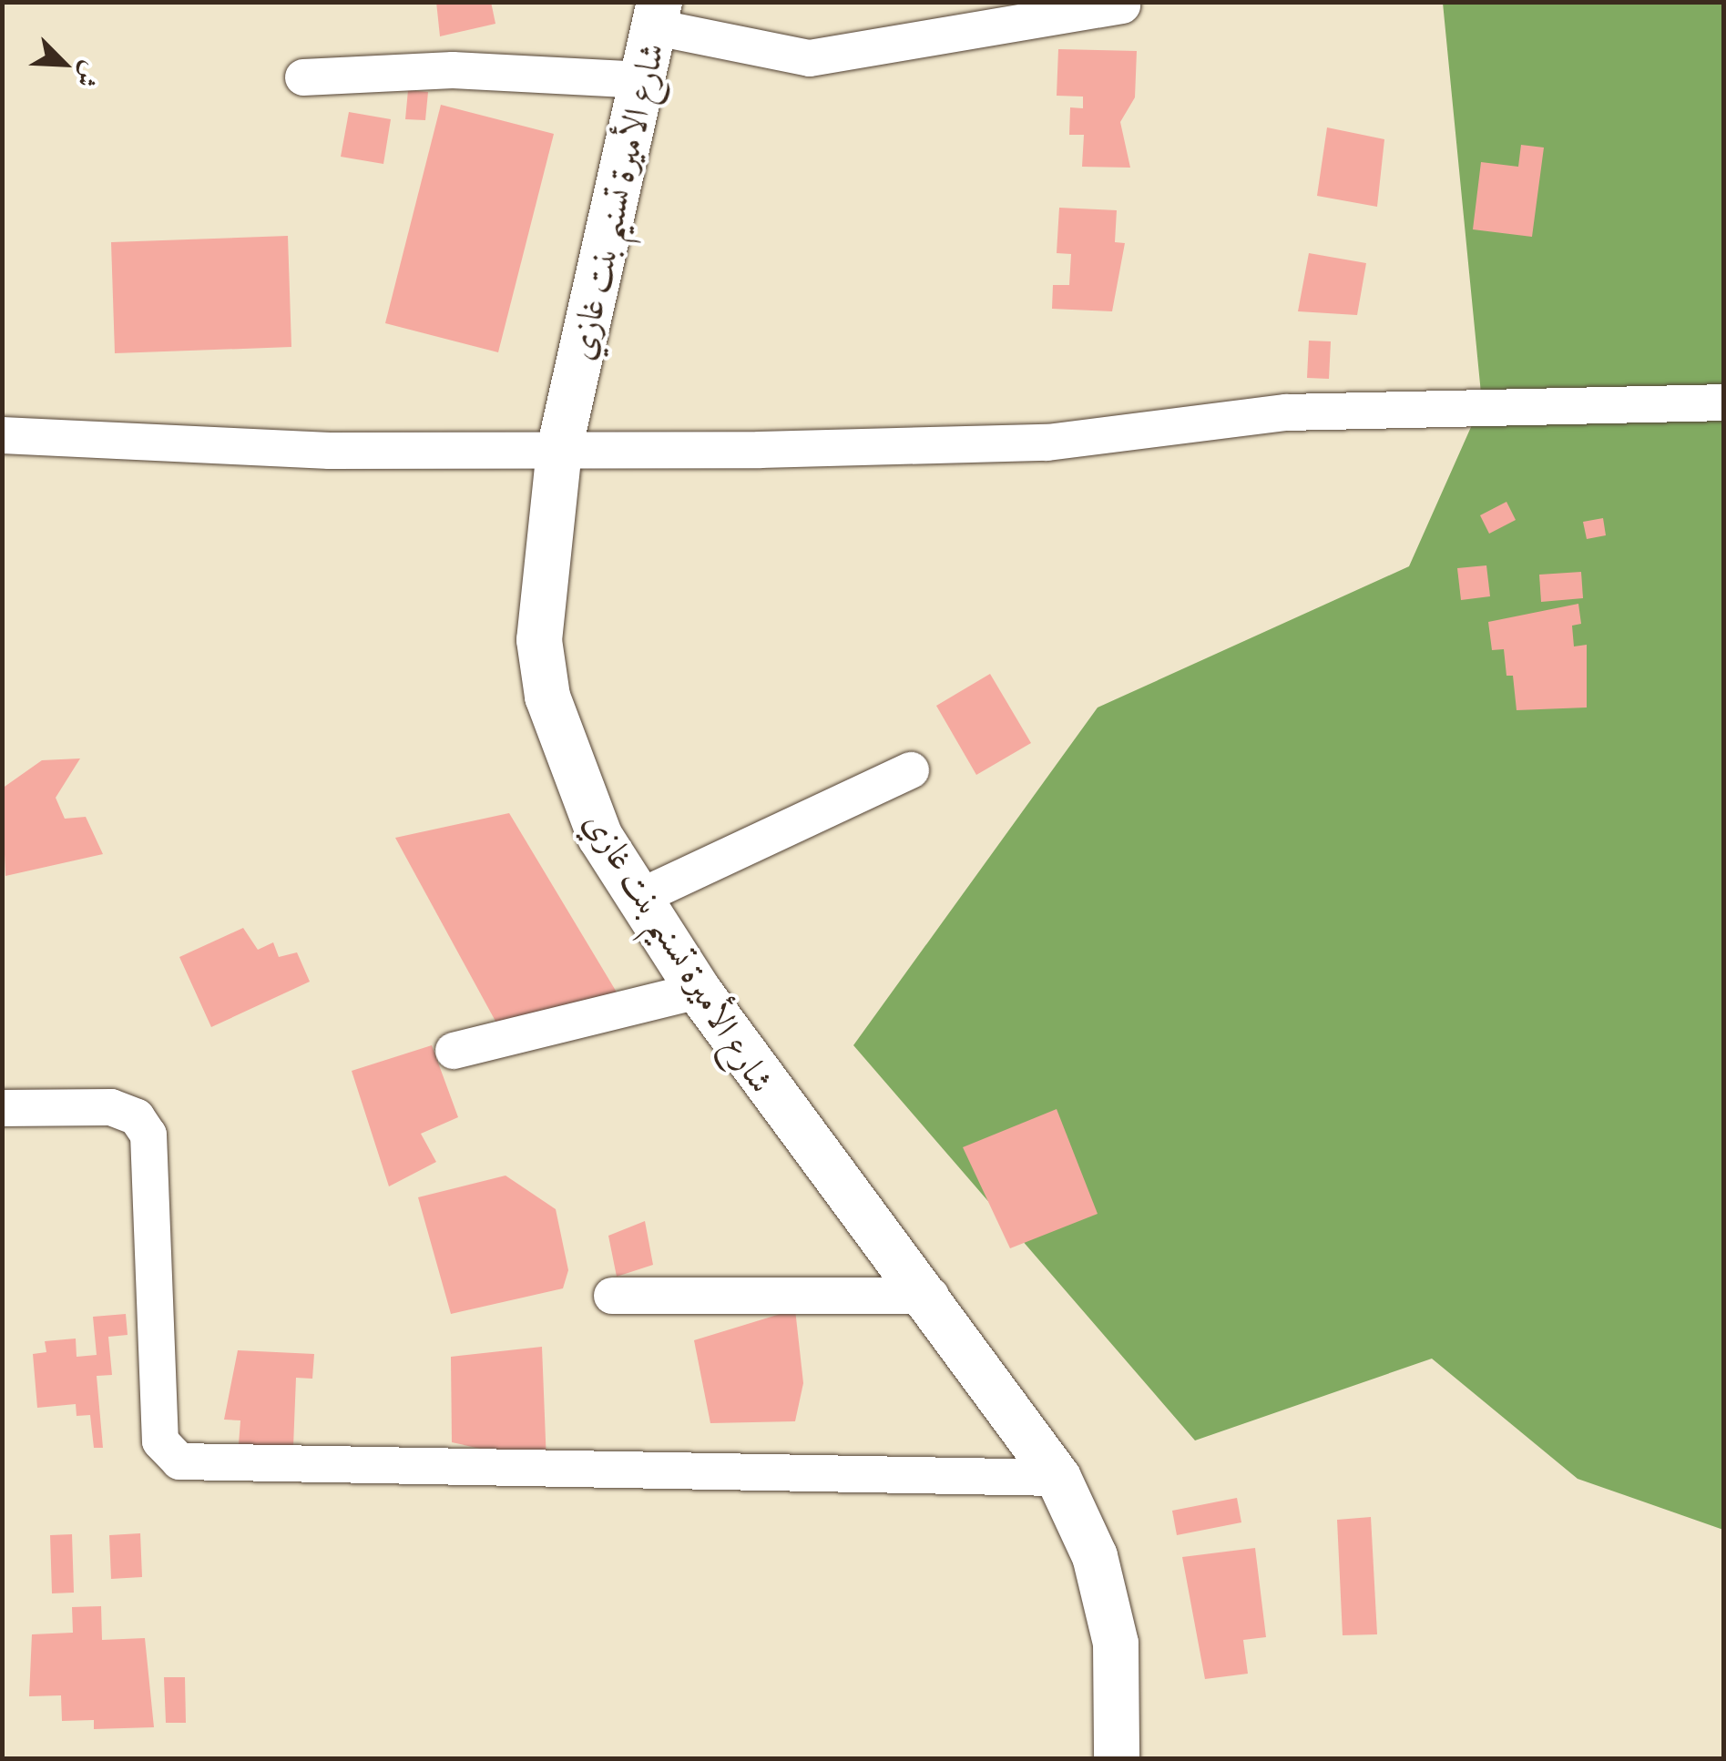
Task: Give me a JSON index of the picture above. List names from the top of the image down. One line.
{"streets":{"main road":["شارع الأميرة تسنيم بنت غازي"]},"north":"bottom right"}
